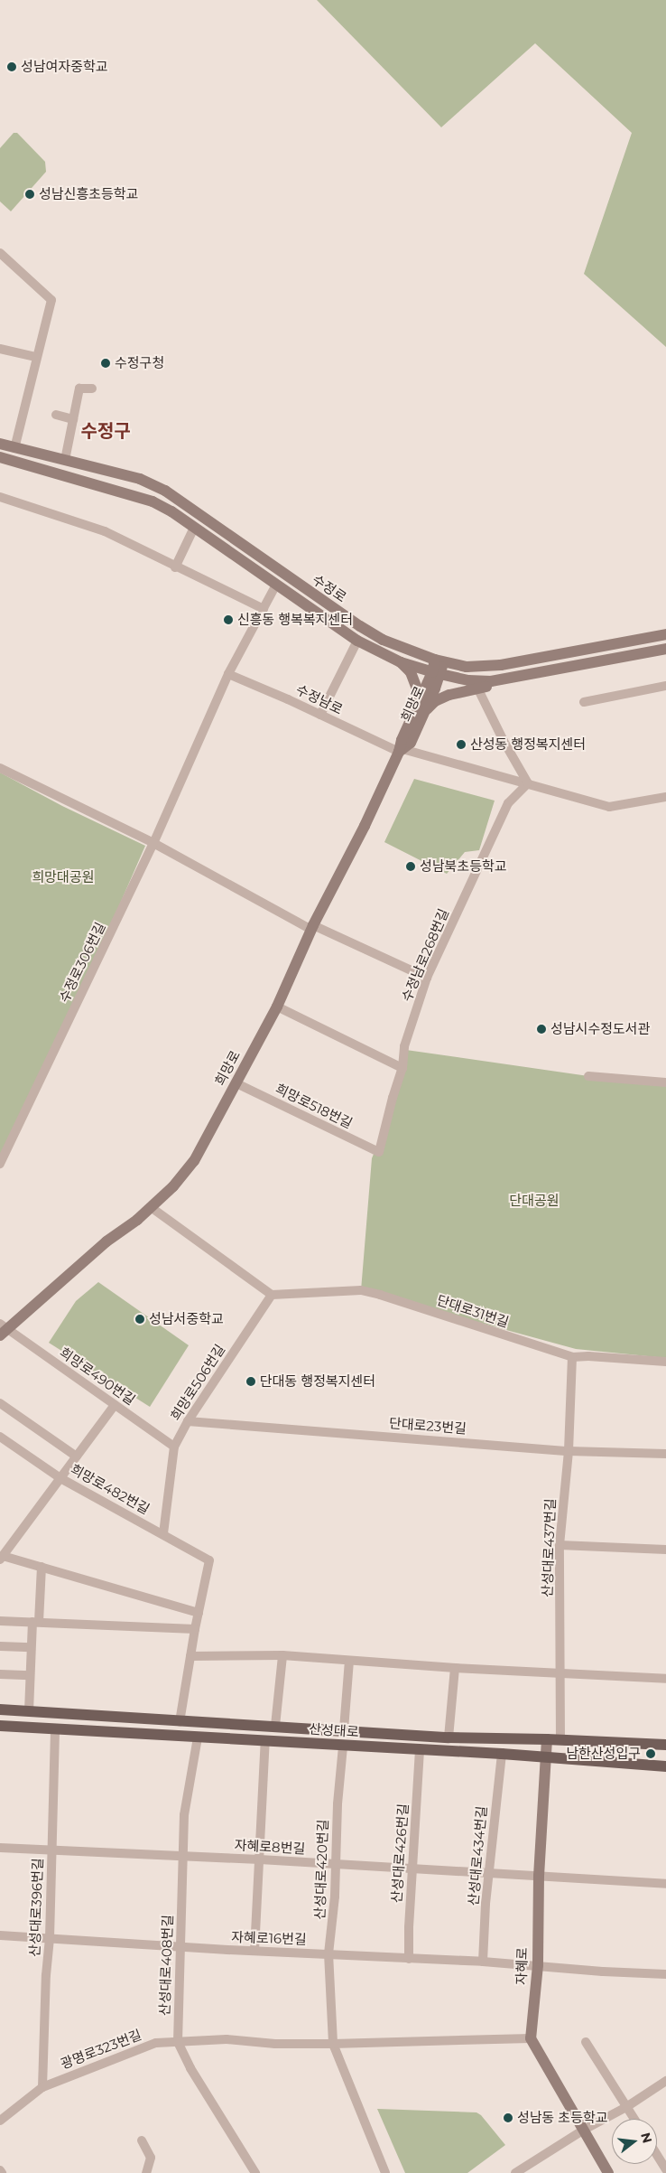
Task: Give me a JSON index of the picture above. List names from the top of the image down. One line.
{"streets":{"main road":["수정로","희망로","산성대로","자혜로"],"street":["수정남로","수정남로268번길","수정로306번길","희망로518번길","단대로31번길","희망로490번길","희망로506번길","단대로23번길","희망로482번길","산성대로437번길","자혜로8번길","산성대로426번길","산성대로434번길","산성대로420번길","산성대로396번길","자혜로16번길","산성대로408번길","광명로323번길"]},"crossings":[["수정로","희망로"],["수정로","수정로306번길"],["수정남로","희망로"],["수정남로","수정남로268번길"],["수정남로","수정로306번길"],["희망로","희망로518번길"],["희망로","희망로490번길"],["수정남로268번길","희망로518번길"],["단대로31번길","희망로506번길"],["단대로31번길","산성대로437번길"],["희망로490번길","희망로506번길"],["희망로506번길","단대로23번길"],["희망로506번길","희망로482번길"],["단대로23번길","산성대로437번길"],["산성대로437번길","산성대로"],["산성대로","산성대로426번길"],["산성대로","산성대로434번길"],["산성대로","산성대로420번길"],["산성대로","산성대로396번길"],["산성대로","산성대로408번길"],["산성대로","자혜로"],["자혜로8번길","산성대로426번길"],["자혜로8번길","산성대로434번길"],["자혜로8번길","산성대로420번길"],["자혜로8번길","산성대로396번길"],["자혜로8번길","산성대로408번길"],["자혜로8번길","자혜로"],["산성대로426번길","자혜로16번길"],["산성대로434번길","자혜로16번길"],["산성대로420번길","자혜로16번길"],["산성대로420번길","광명로323번길"],["산성대로396번길","자혜로16번길"],["산성대로396번길","광명로323번길"],["자혜로16번길","산성대로408번길"],["자혜로16번길","자혜로"],["산성대로408번길","광명로323번길"],["자혜로","광명로323번길"]],"districts":["수정구"],"parks":["희망대공원","단대공원"],"places":["성남여자중학교","성남신흥초등학교","수정구청","신흥동 행복복지센터","산성동 행정복지센터","성남북초등학교","성남시수정도서관","성남서중학교","단대동 행정복지센터","남한산성입구","성남동 초등학교"],"north":"right"}
